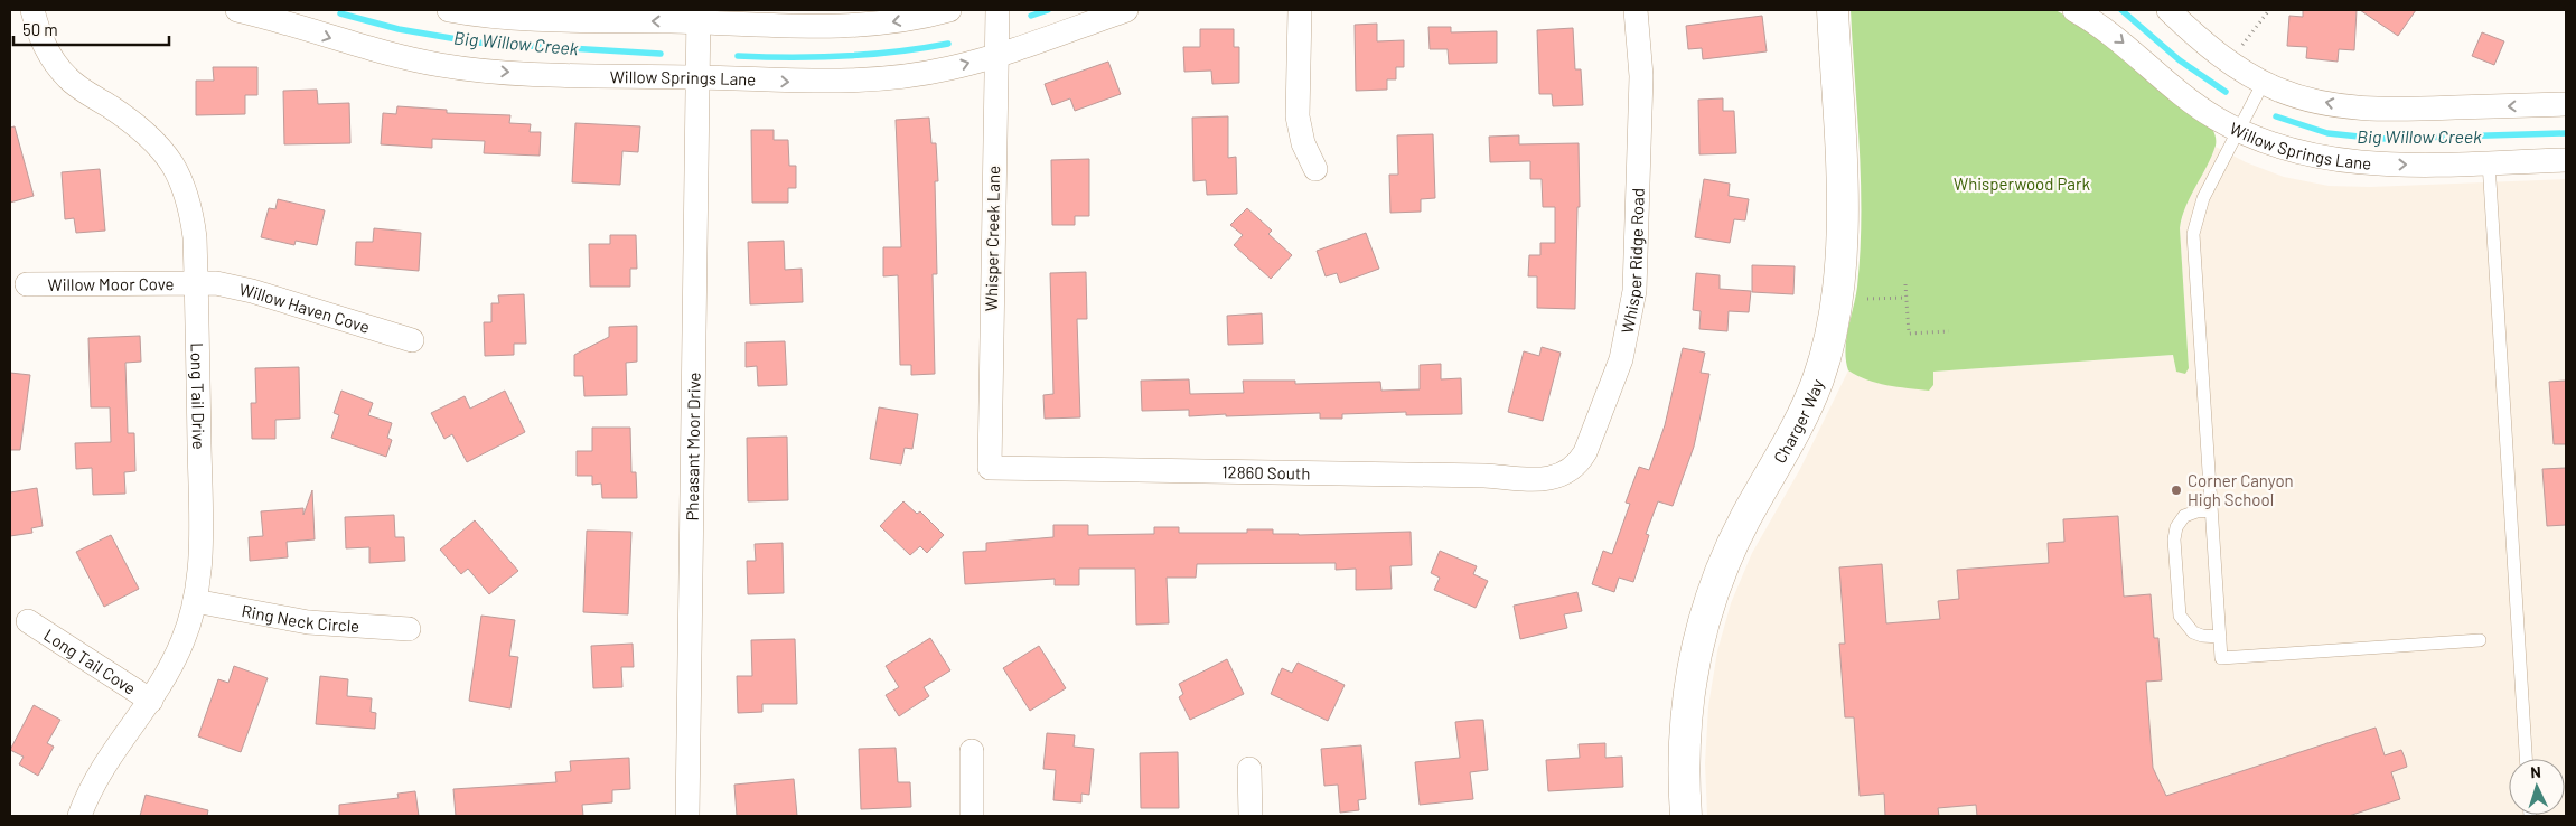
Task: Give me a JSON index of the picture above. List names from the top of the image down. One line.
{"streets":{"street":["Willow Springs Lane","Whisper Creek Lane","Whisper Ridge Road","Willow Moor Cove","Willow Haven Cove","Long Tail Drive","Charger Way","Pheasant Moor Drive","12860 South","Ring Neck Circle","Long Tail Cove"]},"crossings":[["Willow Springs Lane","Whisper Creek Lane"],["Willow Springs Lane","Pheasant Moor Drive"],["Whisper Creek Lane","12860 South"],["Whisper Ridge Road","12860 South"],["Willow Moor Cove","Willow Haven Cove"],["Willow Moor Cove","Long Tail Drive"],["Willow Haven Cove","Long Tail Drive"],["Long Tail Drive","Ring Neck Circle"],["Long Tail Drive","Long Tail Cove"]],"water":["Big Willow Creek"],"parks":["Whisperwood Park"],"places":["Corner Canyon High School"],"scale_bar":"50 m","north":"top"}
